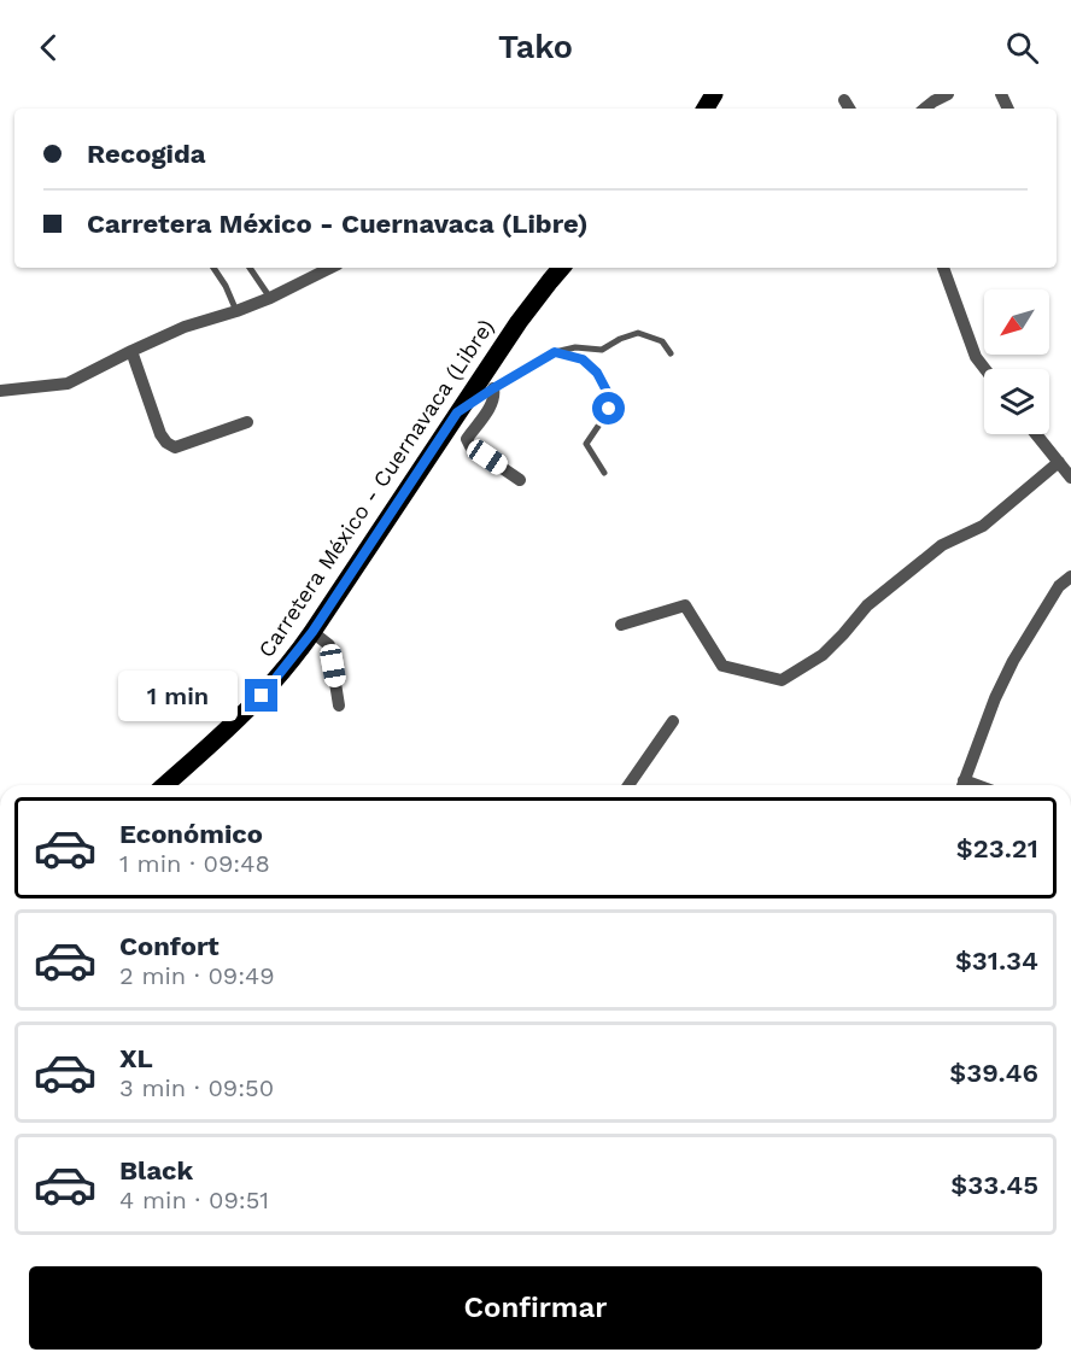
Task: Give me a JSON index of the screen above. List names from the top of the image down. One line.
{"streets":{"main road":["Carretera México - Cuernavaca (Libre)"]},"north":"bottom left","page":{"header":"Tako","banner":["Recogida","Carretera México - Cuernavaca (Libre)"],"bubble":"1 min","list":[{"name":"Económico","note":"1 min · 09:48","value":"$23.21"},{"name":"Confort","note":"2 min · 09:49","value":"$31.34"},{"name":"XL","note":"3 min · 09:50","value":"$39.46"},{"name":"Black","note":"4 min · 09:51","value":"$33.45"}],"buttons":"Confirmar"}}
